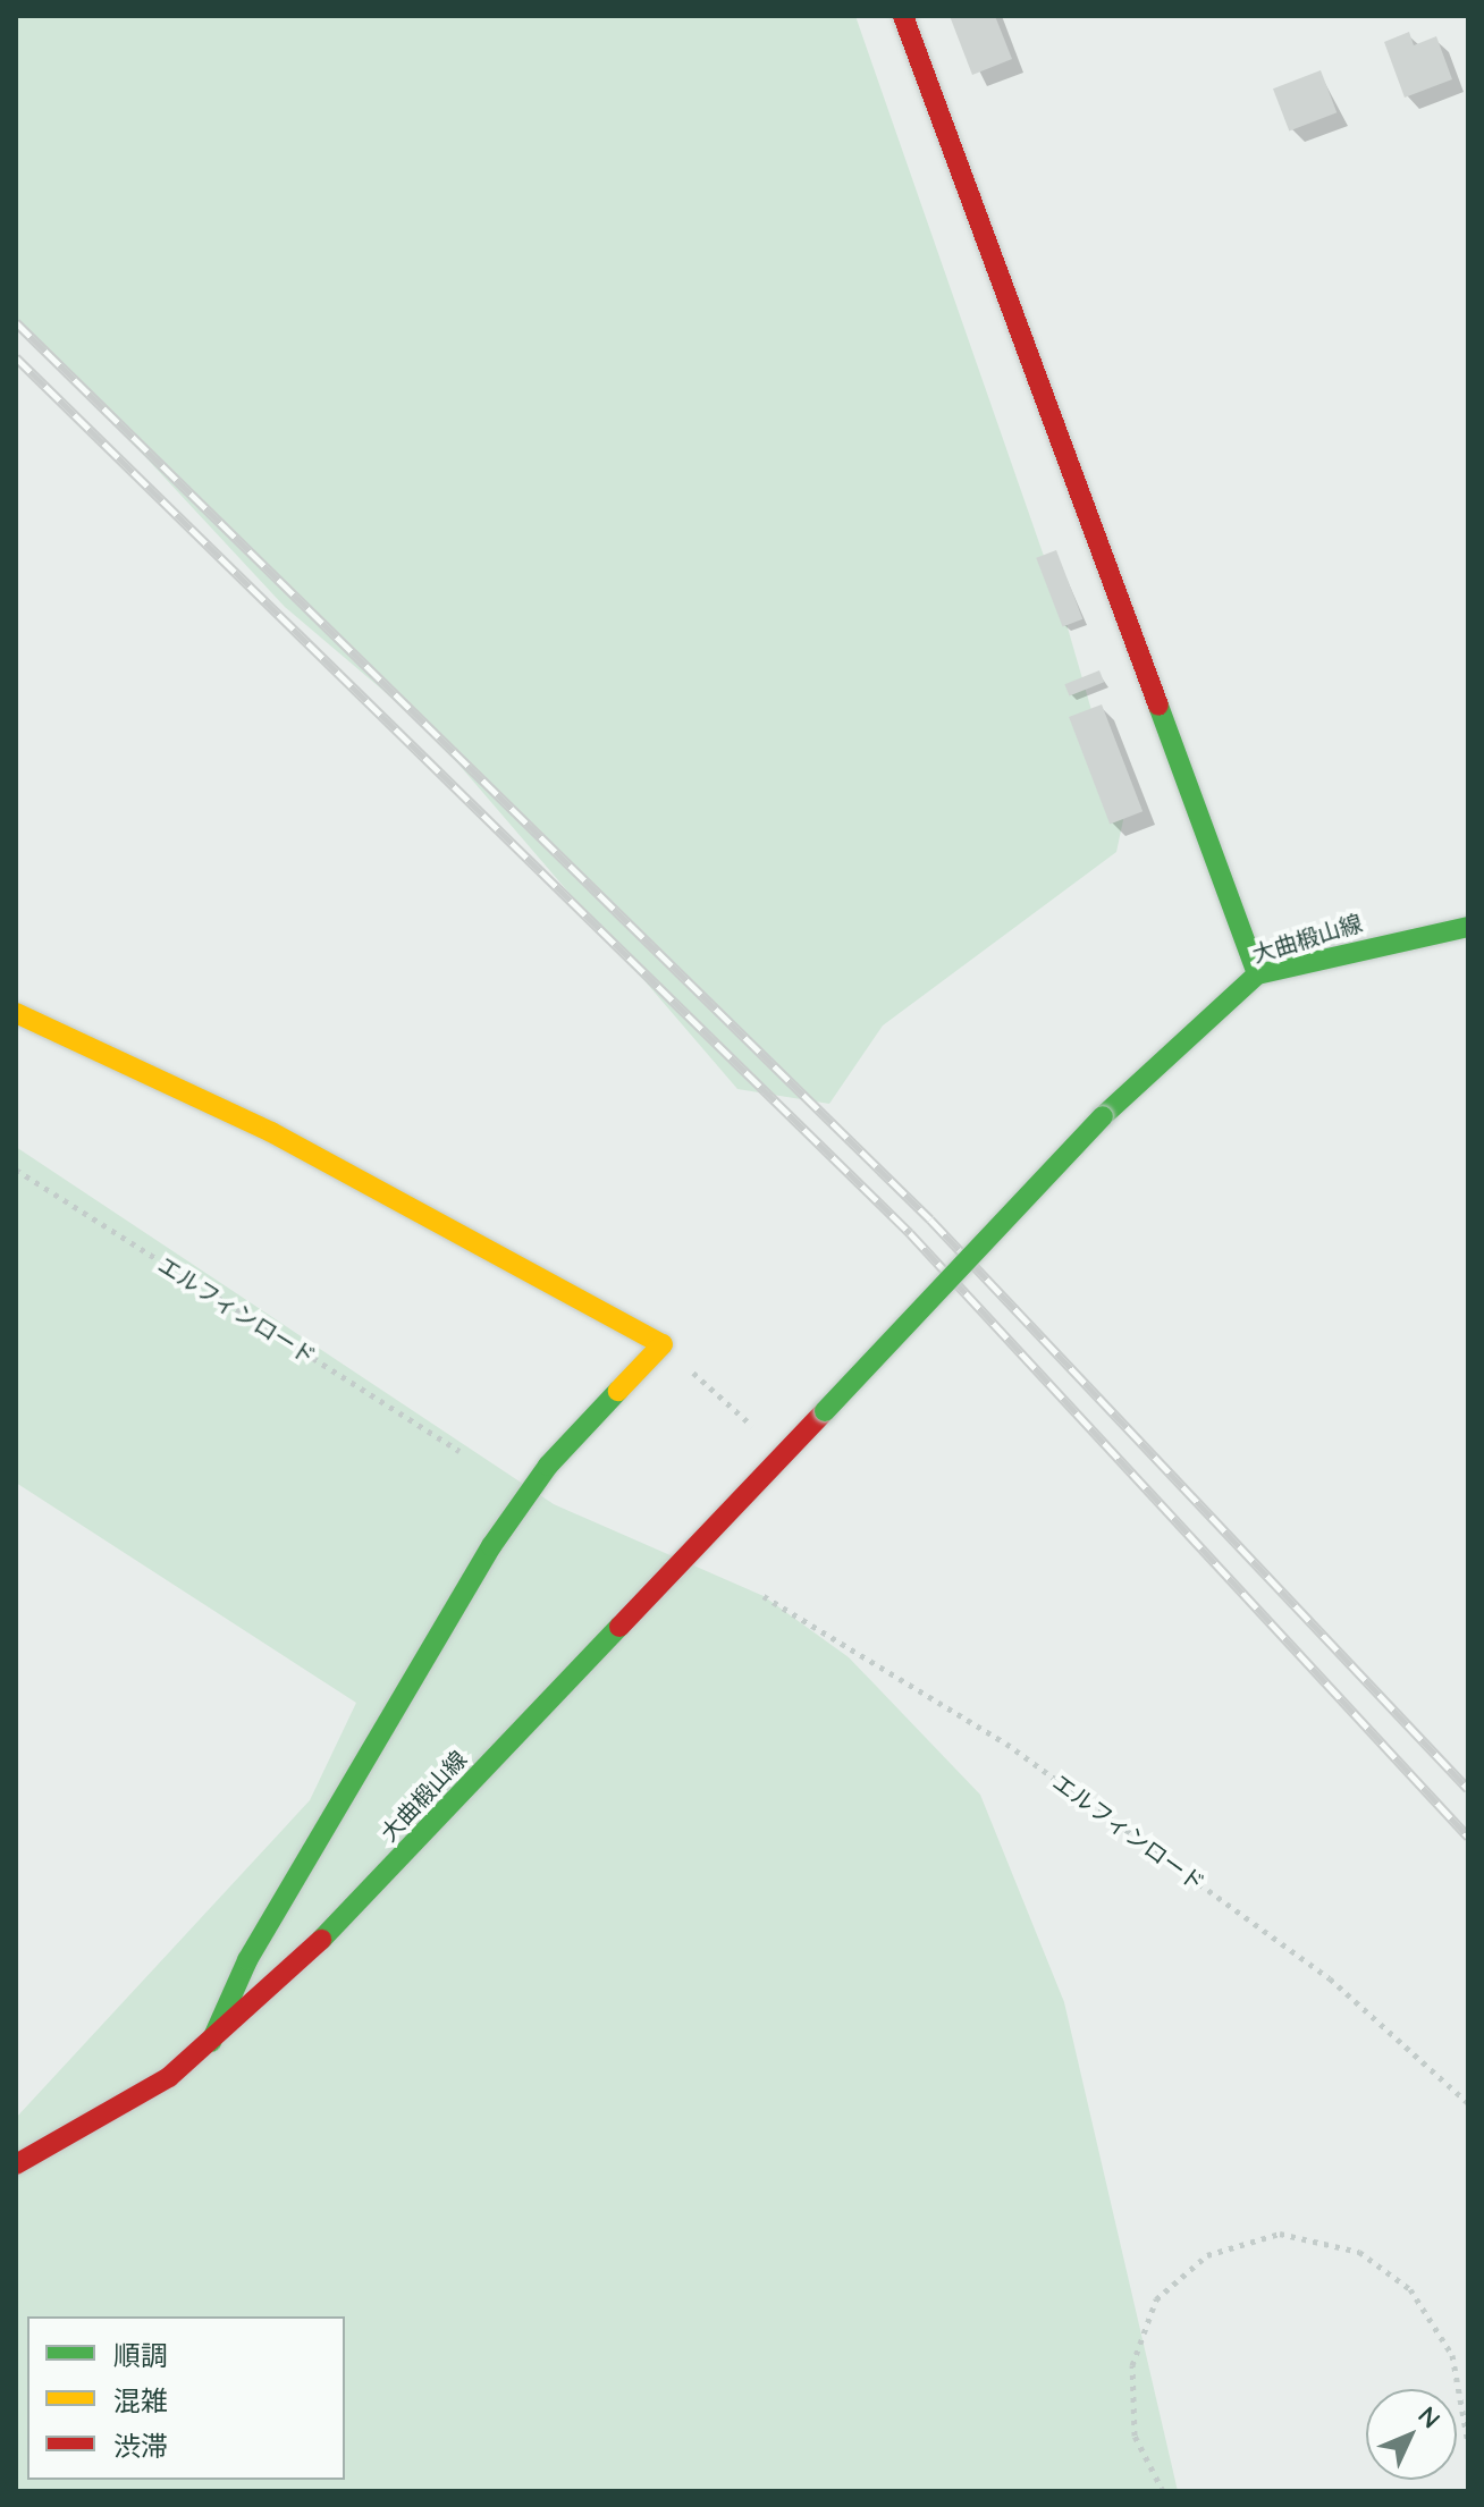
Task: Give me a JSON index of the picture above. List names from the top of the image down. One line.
{"streets":{"street":["大曲椴山線"],"path":["エルフィンロード"]},"legend":["順調","混雑","渋滞"],"north":"top right"}
